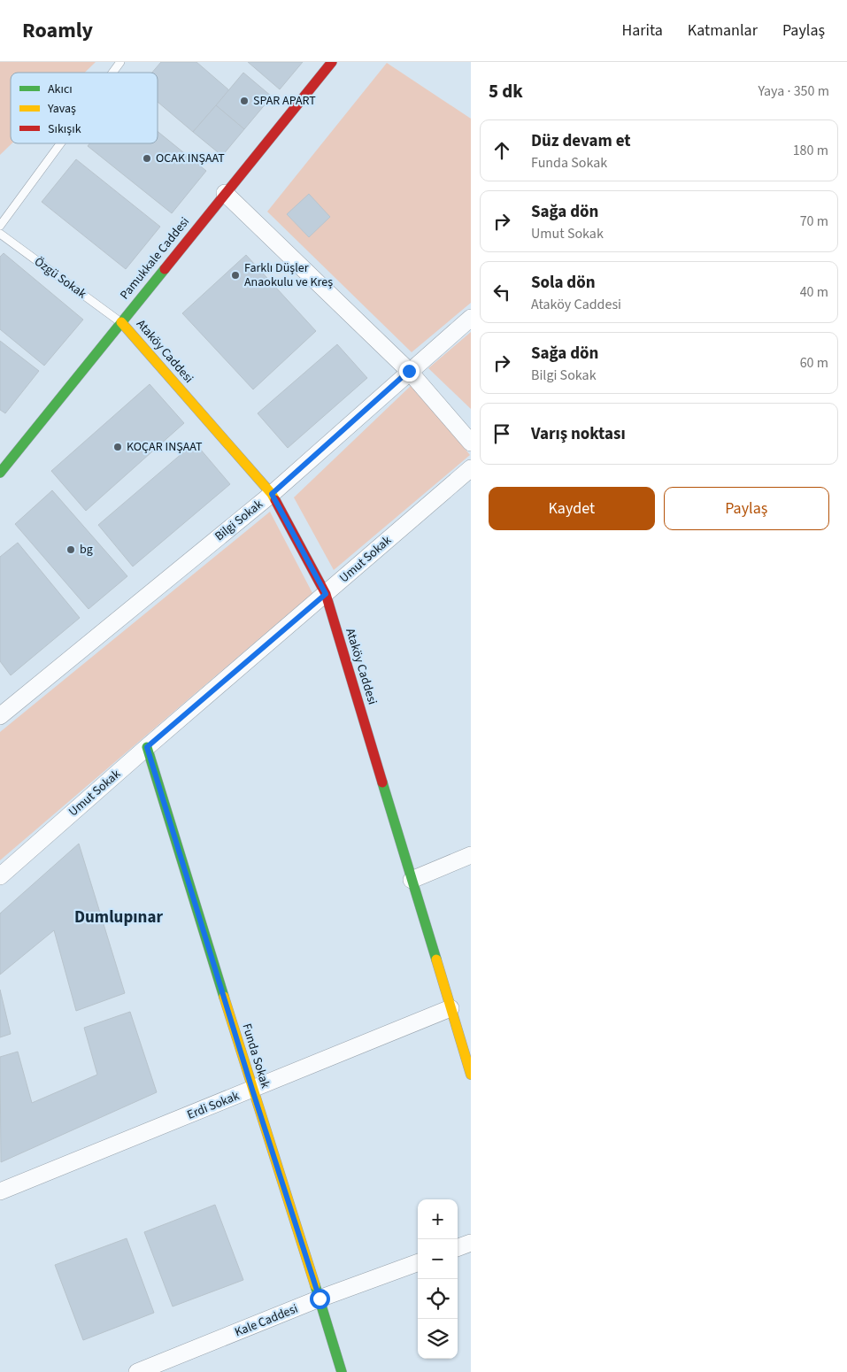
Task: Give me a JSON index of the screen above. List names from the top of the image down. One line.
{"streets":{"street":["Pamukkale Caddesi","Ataköy Caddesi","Bilgi Sokak","Umut Sokak","Funda Sokak","Erdi Sokak","Kale Caddesi"],"lane":["Özgü Sokak"]},"crossings":[["Pamukkale Caddesi","Özgü Sokak"],["Pamukkale Caddesi","Ataköy Caddesi"],["Özgü Sokak","Ataköy Caddesi"],["Ataköy Caddesi","Bilgi Sokak"],["Ataköy Caddesi","Umut Sokak"],["Ataköy Caddesi","Erdi Sokak"],["Umut Sokak","Funda Sokak"],["Funda Sokak","Erdi Sokak"],["Funda Sokak","Kale Caddesi"]],"districts":["Dumlupınar"],"places":["SPAR APART","OCAK INŞAAT","Farklı Düşler Anaokulu ve Kreş","KOÇAR INŞAAT","bg"],"legend":["Akıcı","Yavaş","Sıkışık"],"page":{"header":"Roamly","nav":["Harita","Katmanlar","Paylaş"],"heading":["5 dk","Yaya · 350 m"],"list":[["Düz devam et","Funda Sokak","180 m"],["Sağa dön","Umut Sokak","70 m"],["Sola dön","Ataköy Caddesi","40 m"],["Sağa dön","Bilgi Sokak","60 m"],"Varış noktası"],"buttons":["Kaydet","Paylaş"],"map_buttons":["+","−"]}}
